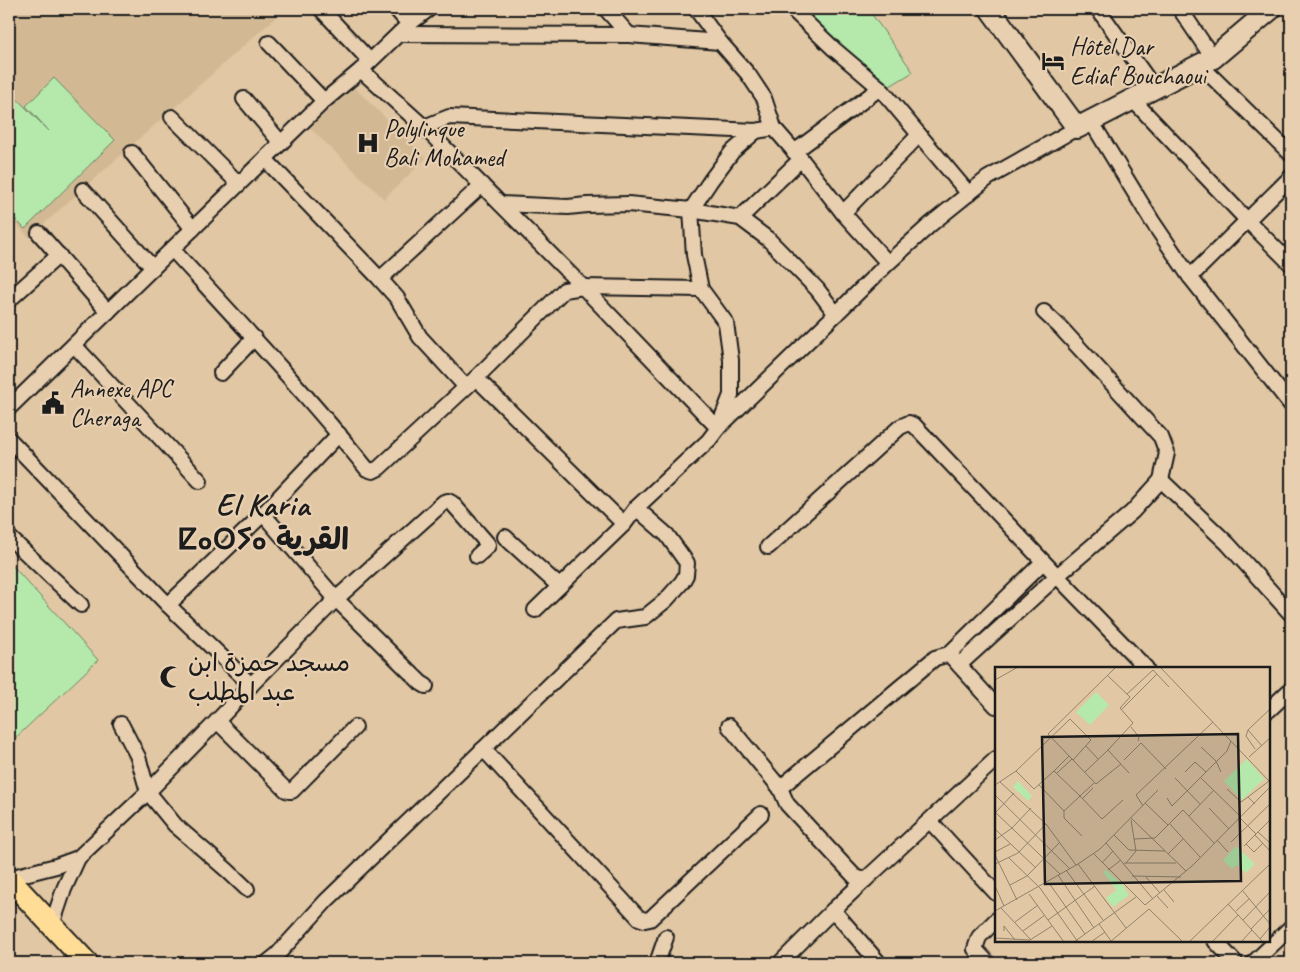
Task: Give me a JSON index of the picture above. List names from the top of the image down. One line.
{"districts":["El Karia ⵇⴰⵔⵢⴰ القرية"],"places":{"hotel":["Hôtel Dar Ediaf Bouchaoui"],"hospital":["Polylinque Bali Mohamed"],"public building":["Annexe APC Cheraga"],"mosque":["مسجد حمزة ابن عبد المطلب"]}}
